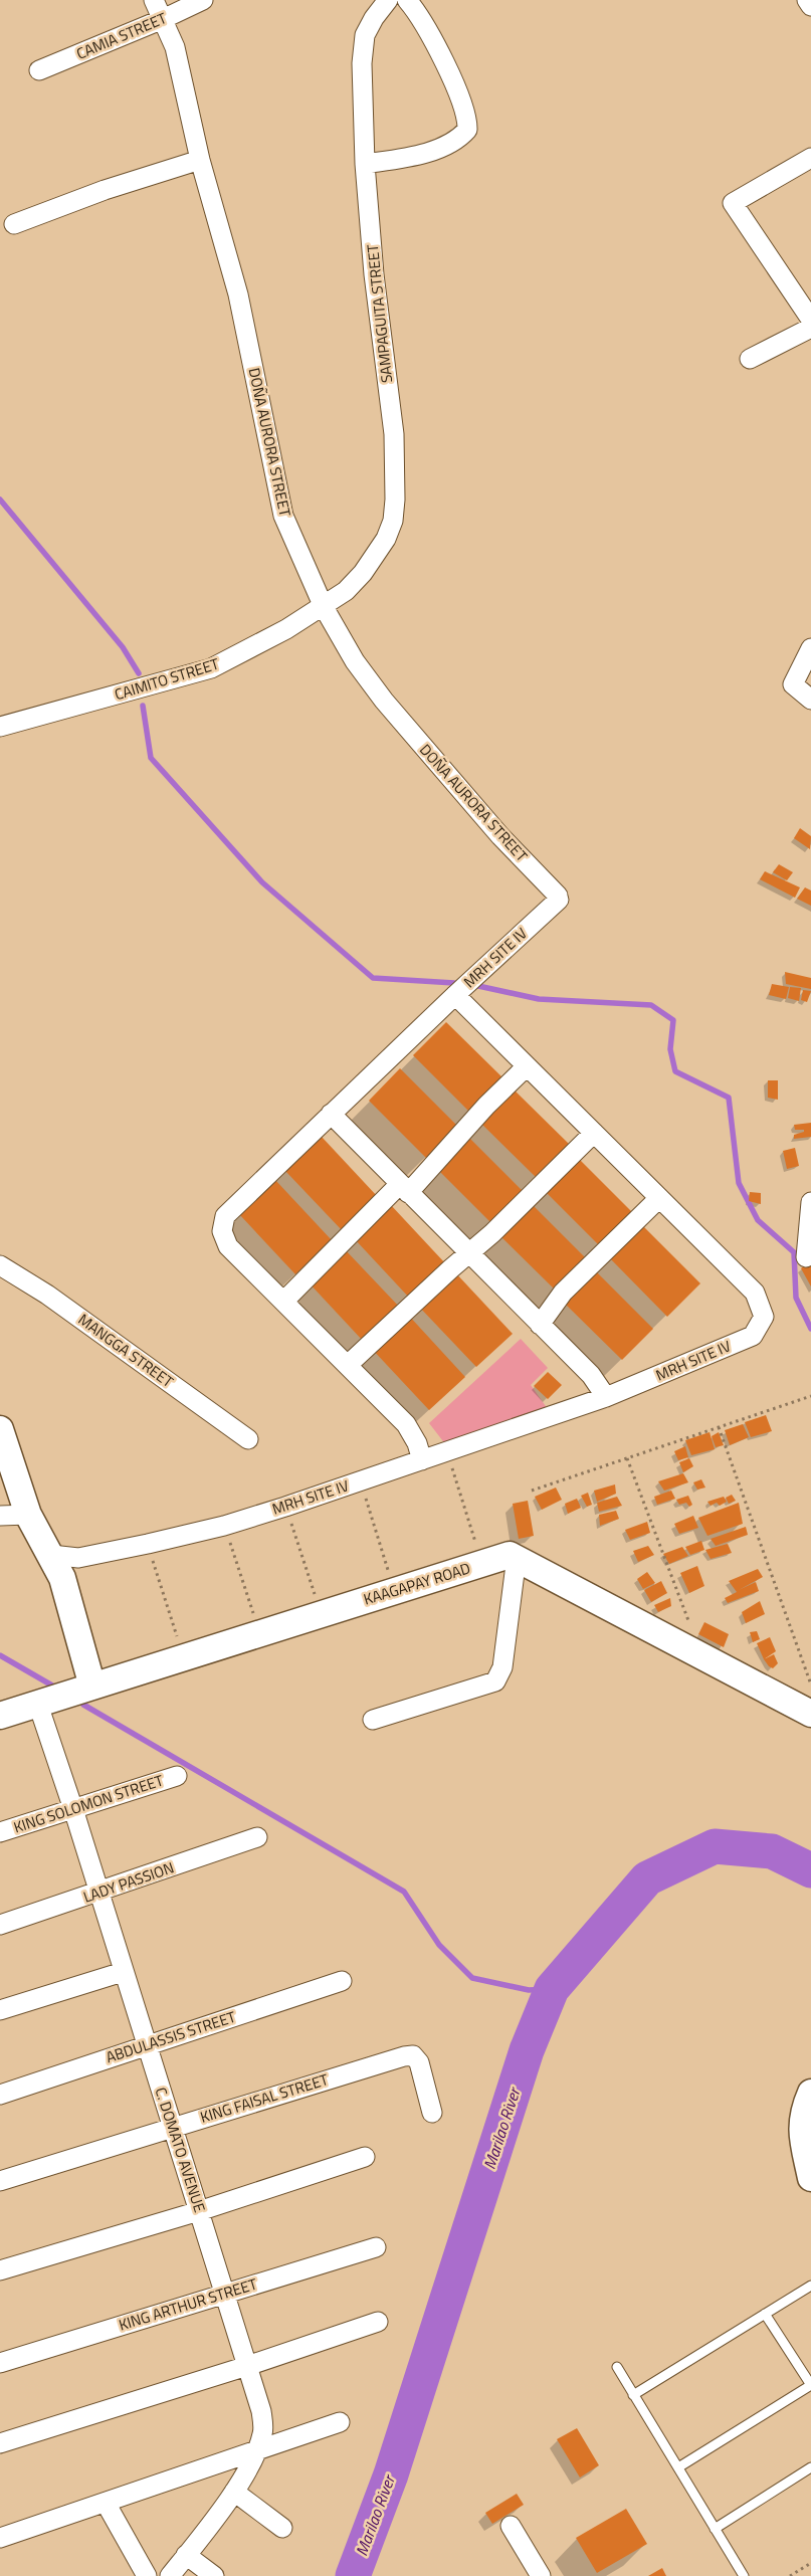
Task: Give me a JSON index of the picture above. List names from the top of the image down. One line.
{"streets":{"street":["CAMIA STREET","SAMPAGUITA STREET","DOÑA AURORA STREET","CAIMITO STREET","MRH SITE IV","MANGGA STREET","KAAGAPAY ROAD","KING SOLOMON STREET","LADY PASSION","ABDULASSIS STREET","KING FAISAL STREET","C. DOMATO AVENUE","KING ARTHUR STREET"]},"crossings":[["CAMIA STREET","DOÑA AURORA STREET"],["SAMPAGUITA STREET","DOÑA AURORA STREET"],["SAMPAGUITA STREET","CAIMITO STREET"],["DOÑA AURORA STREET","CAIMITO STREET"],["DOÑA AURORA STREET","MRH SITE IV"],["KAAGAPAY ROAD","C. DOMATO AVENUE"],["KING SOLOMON STREET","C. DOMATO AVENUE"],["LADY PASSION","C. DOMATO AVENUE"],["ABDULASSIS STREET","C. DOMATO AVENUE"],["KING FAISAL STREET","C. DOMATO AVENUE"],["C. DOMATO AVENUE","KING ARTHUR STREET"]],"water":["Marilao River"]}
